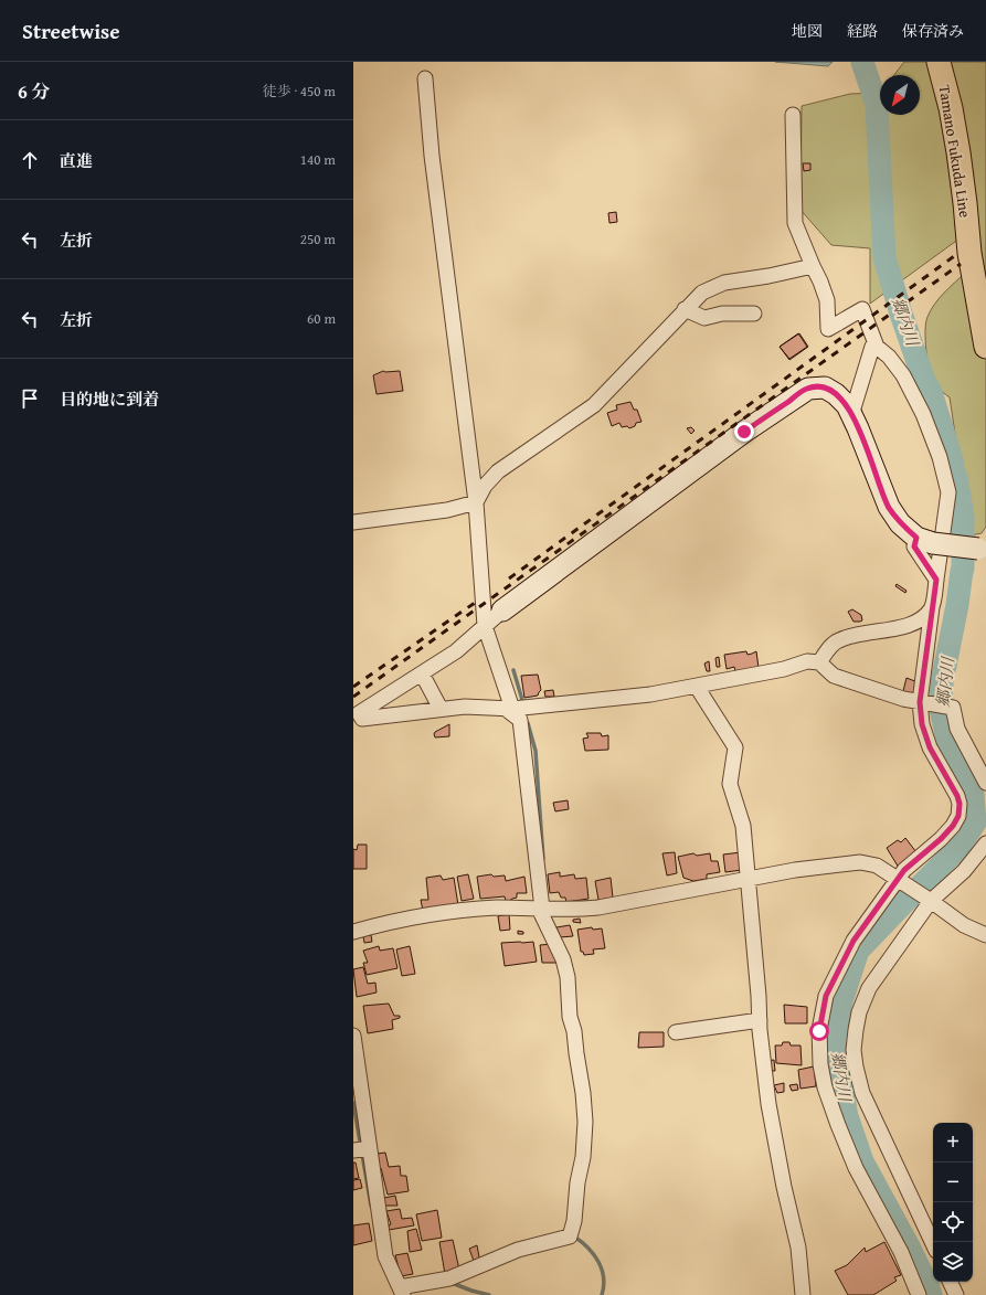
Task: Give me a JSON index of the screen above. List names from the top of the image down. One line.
{"streets":{"main road":["Tamano Fukuda Line"]},"water":["郷内川"],"north":"bottom left","page":{"header":"Streetwise","nav":["地図","経路","保存済み"],"heading":["6 分","徒歩 · 450 m"],"list":[["直進","140 m"],["左折","250 m"],["左折","60 m"],"目的地に到着"],"map_buttons":["+","−"]}}
